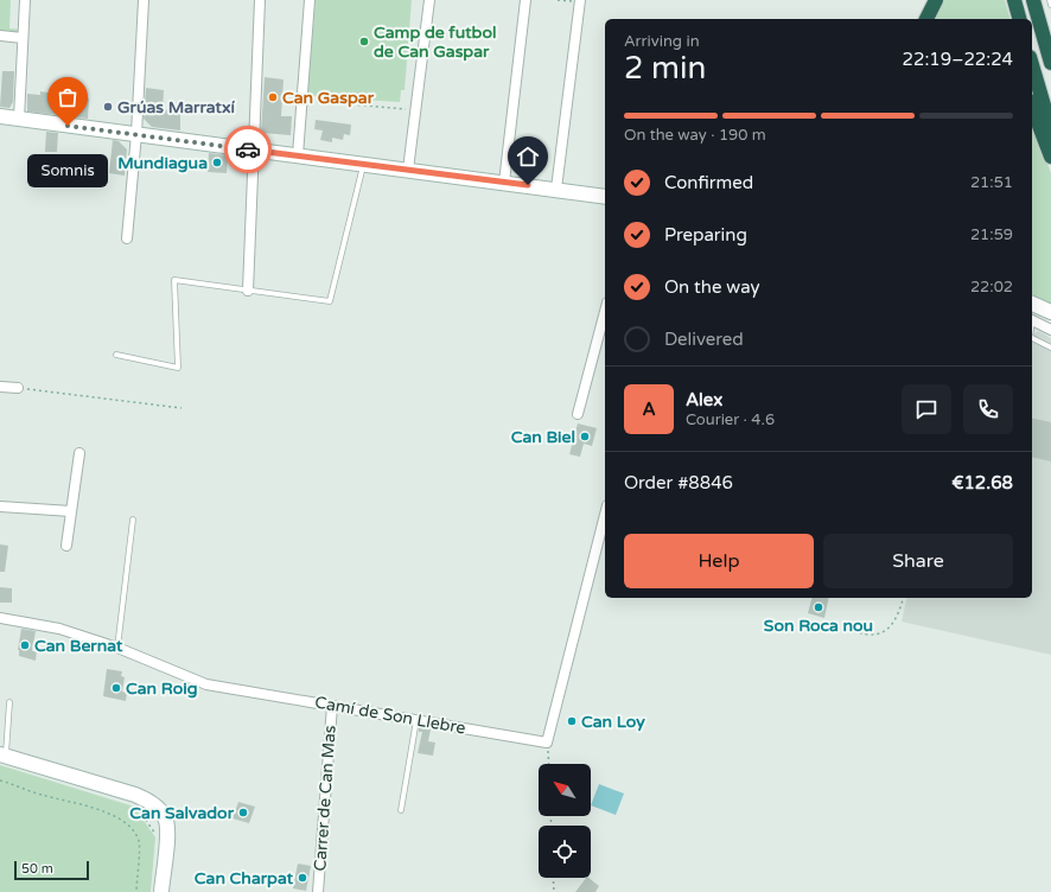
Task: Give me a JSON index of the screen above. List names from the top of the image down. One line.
{"streets":{"street":["Camí de Son Llebre","Carrer de Can Mas"]},"crossings":[["Camí de Son Llebre","Carrer de Can Mas"]],"places":["Camp de futbol de Can Gaspar","Can Gaspar","Grúas Marratxí","Somnis","Mundiagua","Can Biel","Son Roca nou","Can Bernat","Can Roig","Can Loy","Can Salvador","Can Charpat"],"scale_bar":"50 m","north":"top left","page":{"heading":["2 min","Arriving in","22:19–22:24"],"panel":["Alex","Courier · 4.6","Order #8846","€12.68"],"bar":"On the way · 190 m","bubble":"Somnis","list":[["Confirmed","21:51"],["Preparing","21:59"],["On the way","22:02"],"Delivered"],"round":"A","buttons":["Help","Share"],"scale":"50 m"}}
